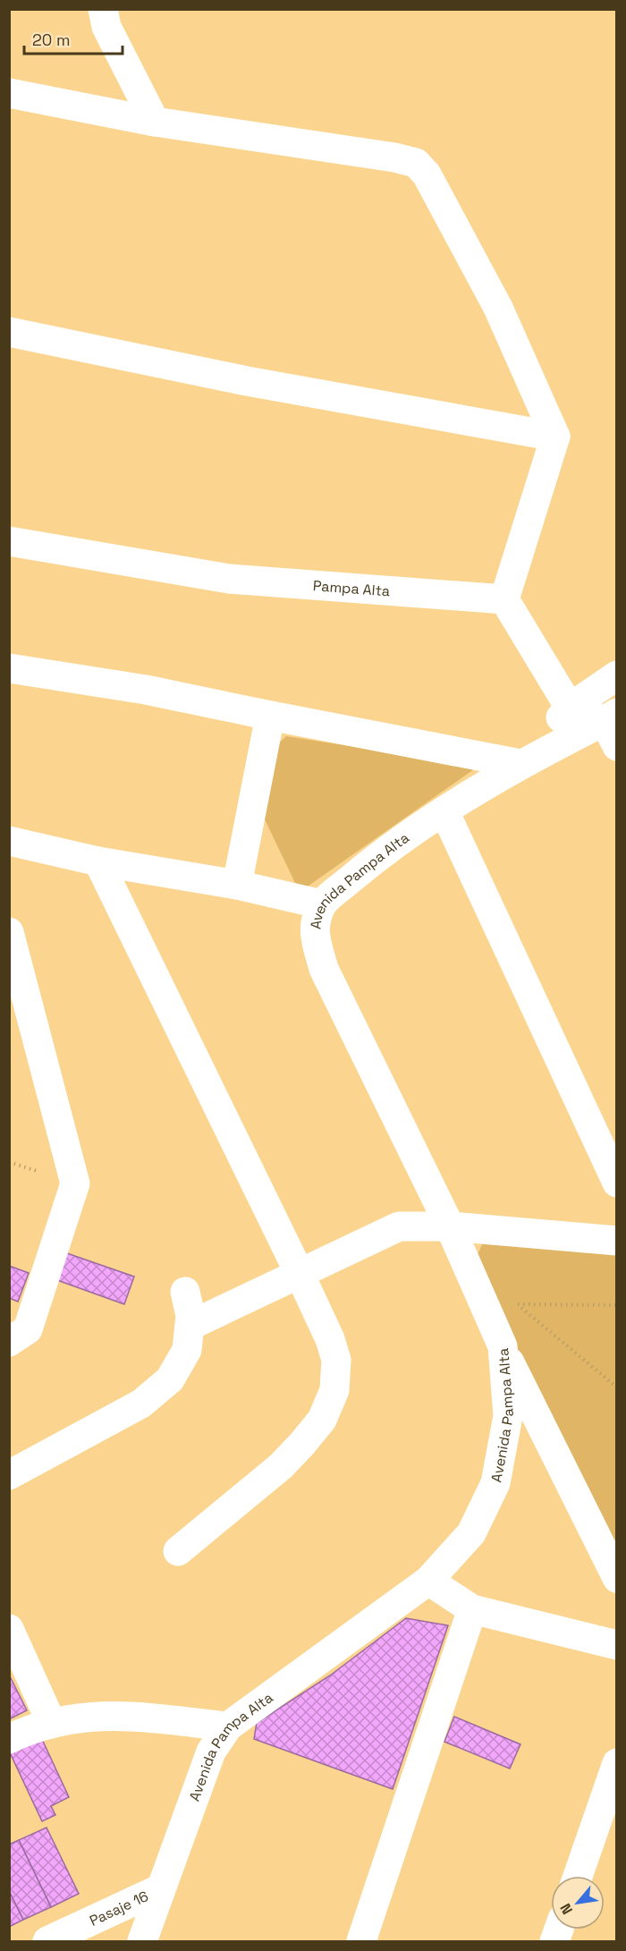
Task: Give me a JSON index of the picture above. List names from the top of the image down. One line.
{"streets":{"street":["Pampa Alta","Avenida Pampa Alta","Pasaje 16"]},"crossings":[["Avenida Pampa Alta","Pasaje 16"]],"scale_bar":"20 m","north":"bottom left"}
